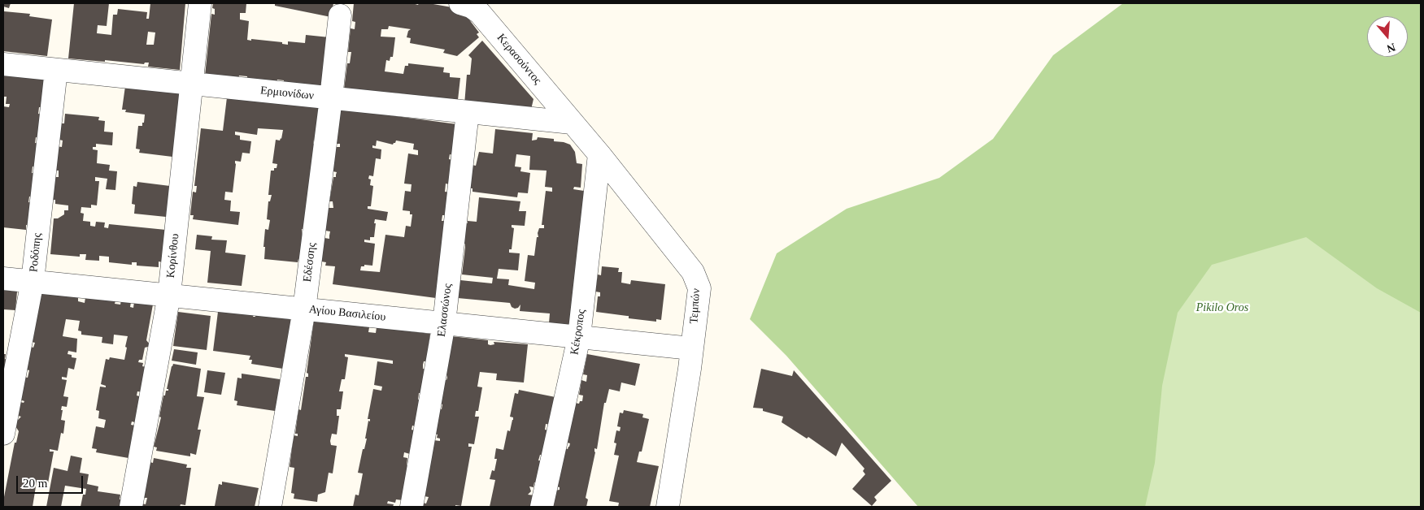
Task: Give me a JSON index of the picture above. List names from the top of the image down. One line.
{"streets":{"street":["Κερασούντος","Ερμιονίδων","Ροδόπης","Κορίνθου","Εδέσσης","Τεμπών","Ελασσώνος","Αγίου Βασιλείου","Κέκροπος"]},"crossings":[["Κερασούντος","Ερμιονίδων"],["Κερασούντος","Τεμπών"],["Ερμιονίδων","Ροδόπης"],["Ερμιονίδων","Κορίνθου"],["Ερμιονίδων","Εδέσσης"],["Ερμιονίδων","Τεμπών"],["Ερμιονίδων","Ελασσώνος"],["Ροδόπης","Αγίου Βασιλείου"],["Κορίνθου","Αγίου Βασιλείου"],["Εδέσσης","Αγίου Βασιλείου"],["Τεμπών","Αγίου Βασιλείου"],["Τεμπών","Κέκροπος"],["Ελασσώνος","Αγίου Βασιλείου"],["Αγίου Βασιλείου","Κέκροπος"]],"parks":["Pikilo Oros"],"scale_bar":"20 m","north":"bottom"}
